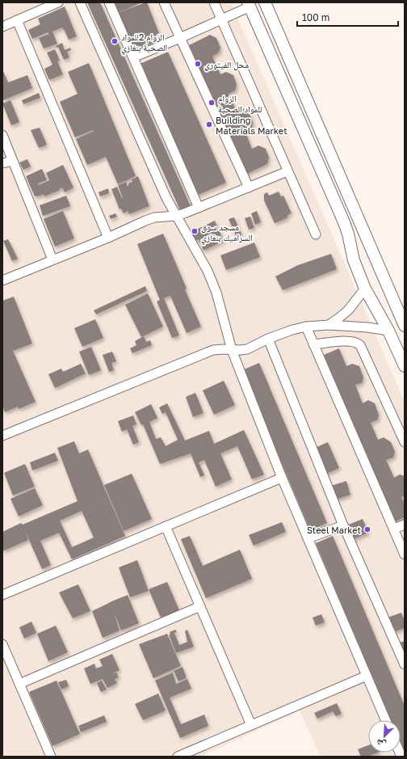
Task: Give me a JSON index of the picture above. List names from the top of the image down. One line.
{"places":["الزوام 2للمواد الصحية بنغازي","محل الفيتوري","الزوام للمواد الصحية","Building Materials Market","مسجد سوق السراميك بنغازي","Steel Market"],"scale_bar":"100 m","north":"bottom left"}
